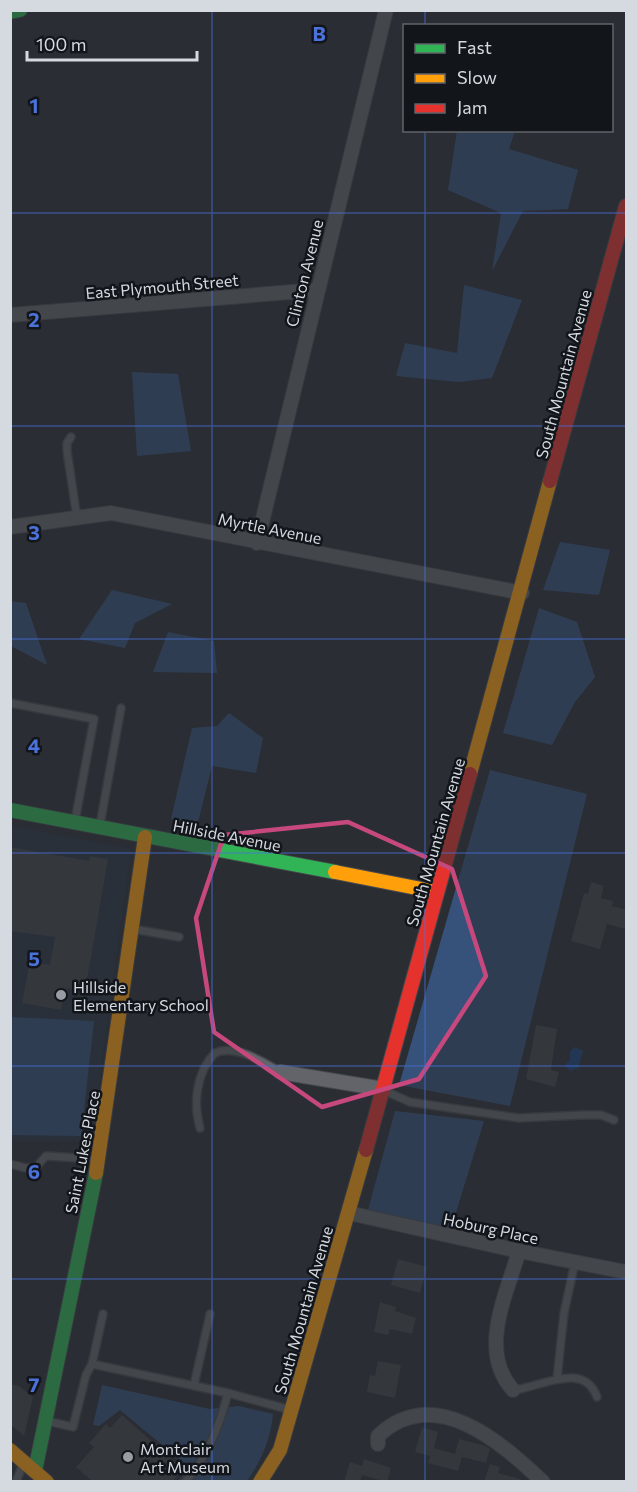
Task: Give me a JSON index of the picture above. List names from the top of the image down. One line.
{"streets":{"street":["Clinton Avenue","East Plymouth Street","South Mountain Avenue","Myrtle Avenue","Hillside Avenue","Saint Lukes Place","Hoburg Place"]},"crossings":[["Clinton Avenue","East Plymouth Street"],["Clinton Avenue","Myrtle Avenue"],["South Mountain Avenue","Myrtle Avenue"],["South Mountain Avenue","Hillside Avenue"],["South Mountain Avenue","Hoburg Place"],["Hillside Avenue","Saint Lukes Place"]],"places":["Hillside Elementary School","Montclair Art Museum"],"legend":["Fast","Slow","Jam"],"scale_bar":"100 m","grid":{"columns":["B"],"rows":["1","2","3","4","5","6","7"]}}
